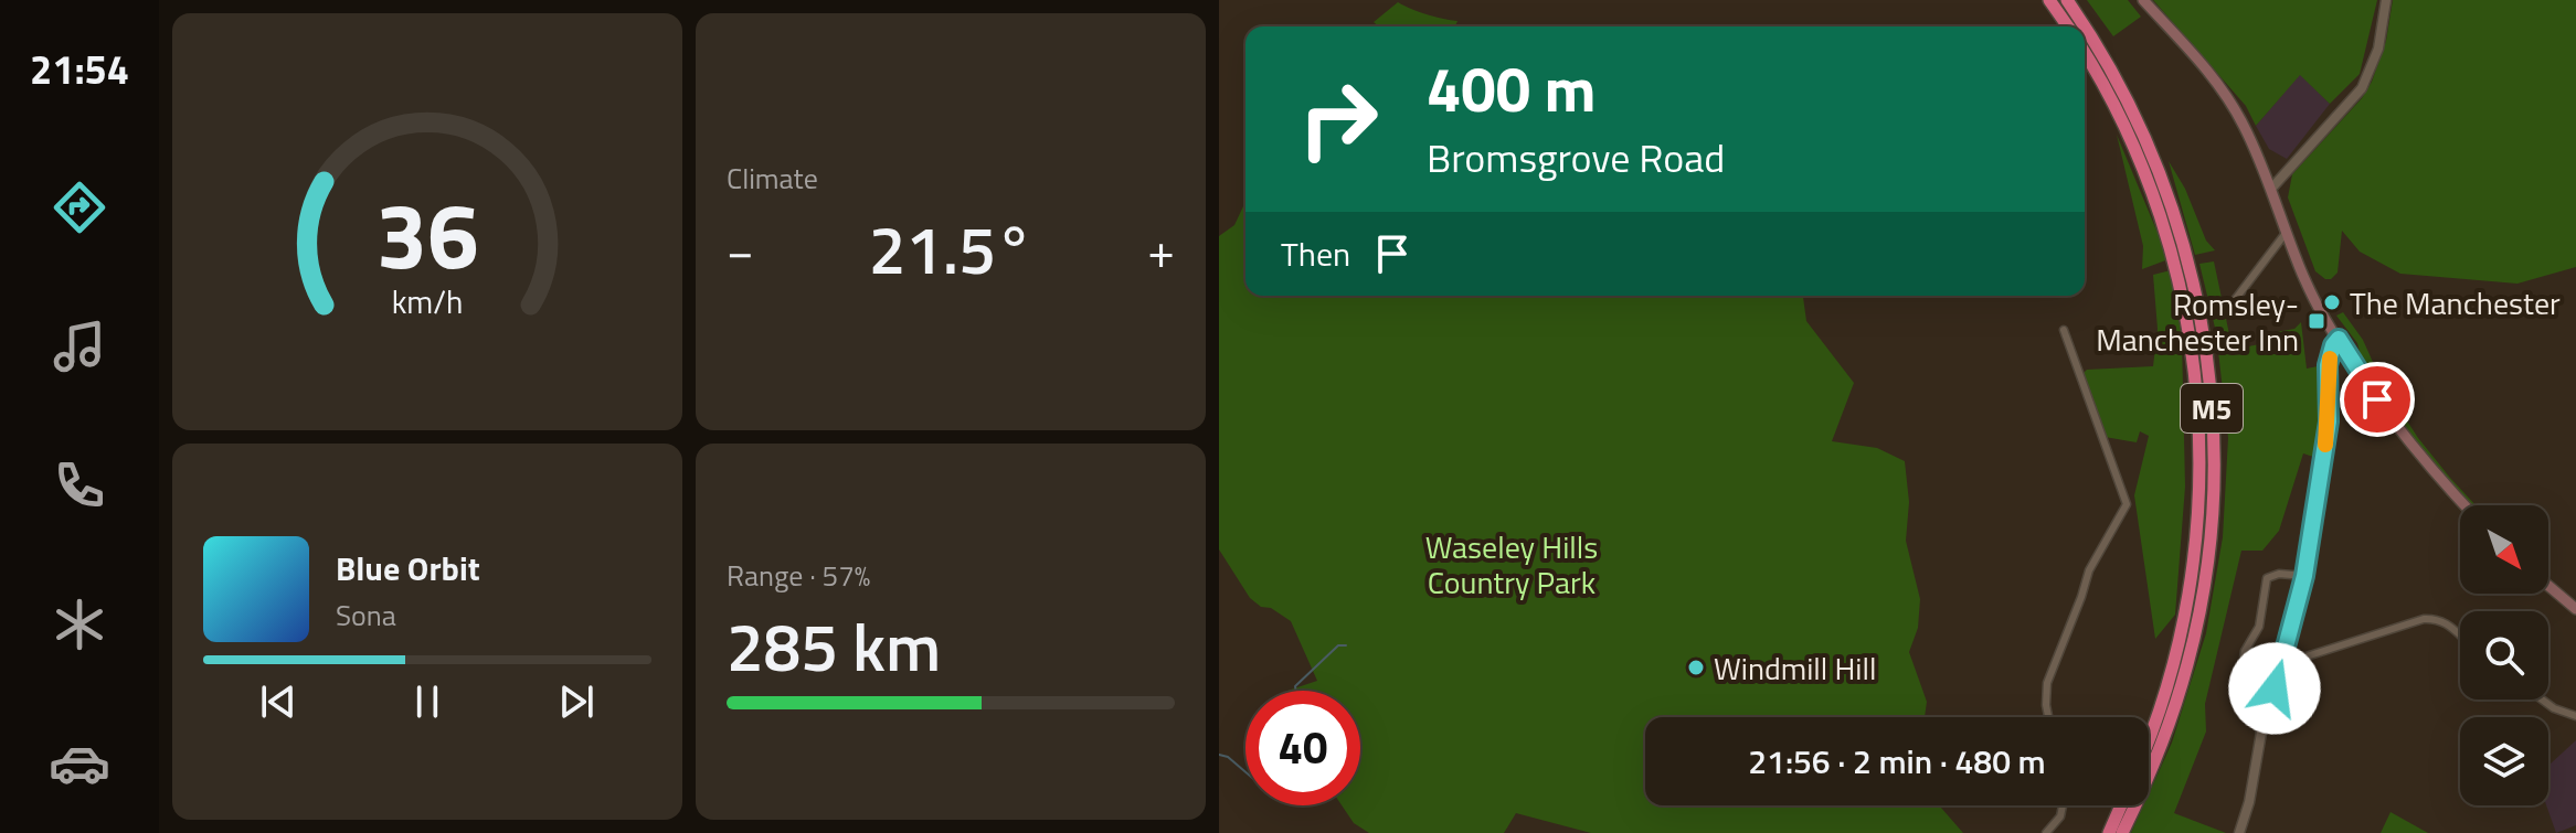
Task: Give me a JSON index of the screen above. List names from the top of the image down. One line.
{"streets":{"highway":["M5"]},"parks":["Waseley Hills Country Park"],"places":{"other":["The Manchester","Windmill Hill"],"transit":["Romsley- Manchester Inn"]},"north":"bottom right","page":{"tabs":"21:54","tile":["Climate",["Range · 57%","285 km"]],"turn":["400 m","Bromsgrove Road"],"then":"Then","heat":["−","21.5°","+"],"song":["Blue Orbit","Sona"],"limit":"40","trip":"21:56 · 2 min · 480 m","gauge":["36","km/h"]}}
